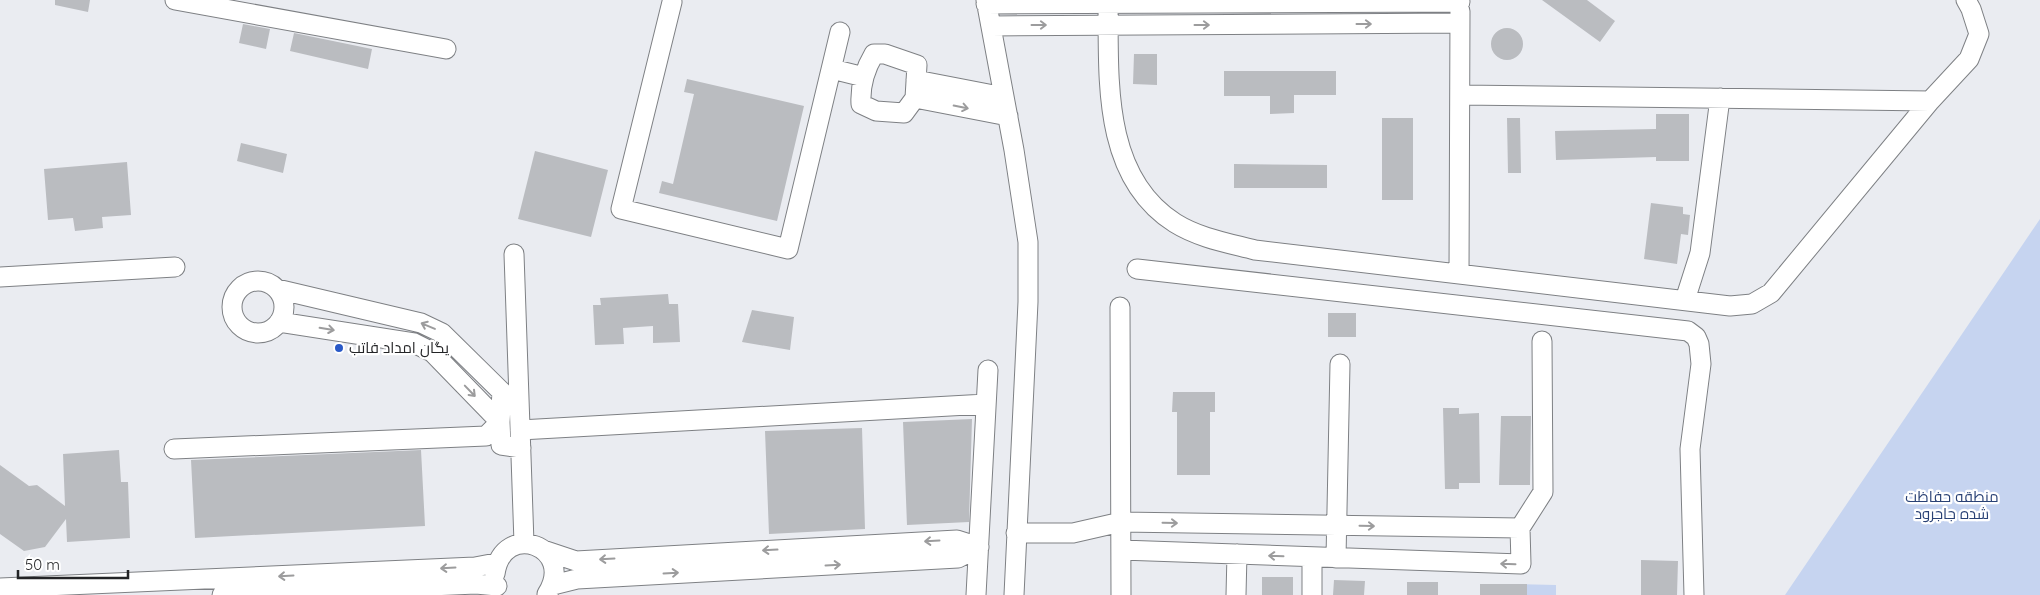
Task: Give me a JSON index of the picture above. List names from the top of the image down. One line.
{"parks":["منطقه حفاظت شده جاجرود"],"places":["یگان امداد فاتب"],"scale_bar":"50 m"}
